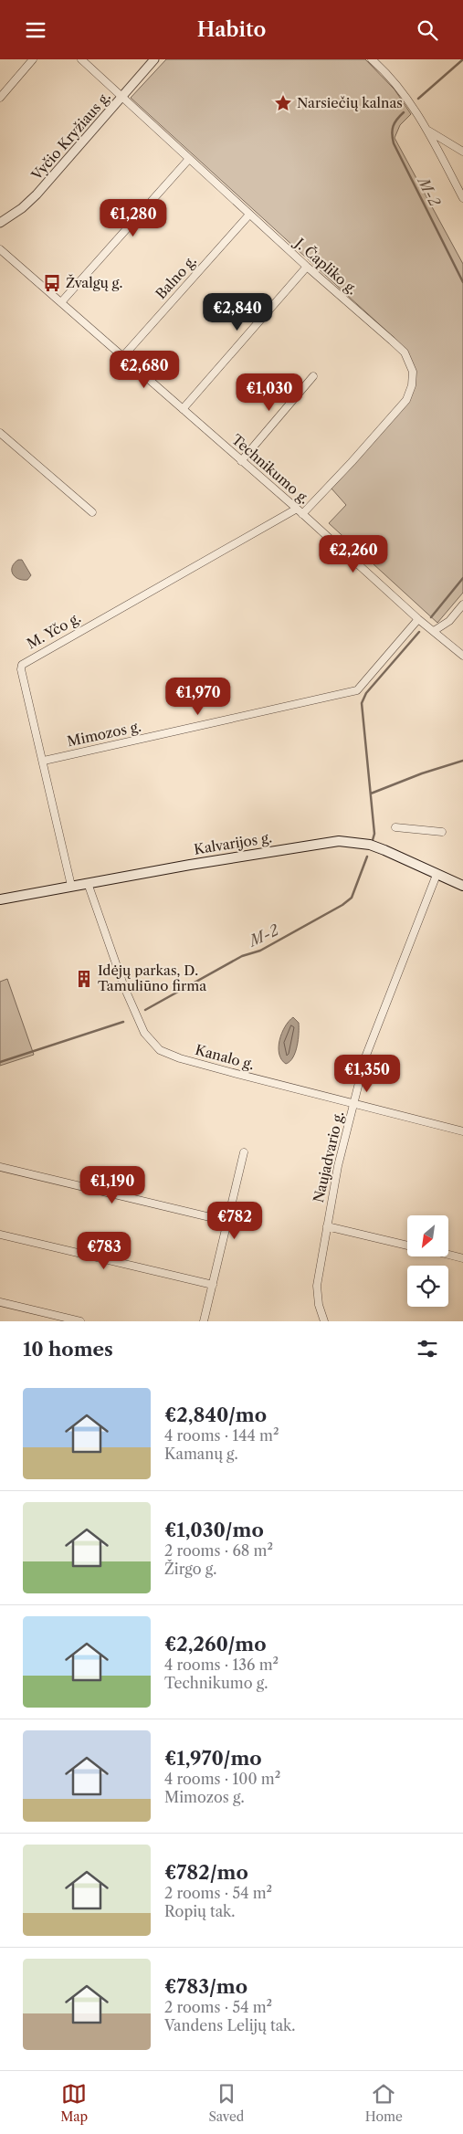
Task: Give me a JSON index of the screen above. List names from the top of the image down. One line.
{"streets":{"main road":["Kalvarijos g."],"street":["Vyčio Kryžiaus g.","J. Čapliko g.","Balno g.","Technikumo g.","M. Yčo g.","Mimozos g.","Kanalo g.","Naujadvario g."]},"crossings":[["Vyčio Kryžiaus g.","J. Čapliko g."],["J. Čapliko g.","Balno g."],["J. Čapliko g.","Technikumo g."],["J. Čapliko g.","M. Yčo g."],["Balno g.","Technikumo g."],["Technikumo g.","M. Yčo g."],["Technikumo g.","Mimozos g."],["M. Yčo g.","Mimozos g."],["M. Yčo g.","Kalvarijos g."],["Kalvarijos g.","Kanalo g."],["Kalvarijos g.","Naujadvario g."],["Kanalo g.","Naujadvario g."]],"water":["M-2"],"places":{"place":["Narsiečių kalnas"],"bus stop":["Žvalgų g."],"building":["Idėjų parkas, D. Tamuliūno firma"]},"north":"bottom left","page":{"header":"Habito","price":["€1,280","€2,840","€2,680","€1,030","€2,260","€1,970","€1,350","€1,190","€782","€783"],"heading":"10 homes","list":[{"name":"€2,840/mo","note":"4 rooms · 144 m² · Kamanų g."},{"name":"€1,030/mo","note":"2 rooms · 68 m² · Žirgo g."},{"name":"€2,260/mo","note":"4 rooms · 136 m² · Technikumo g."},{"name":"€1,970/mo","note":"4 rooms · 100 m² · Mimozos g."},{"name":"€782/mo","note":"2 rooms · 54 m² · Ropių tak."},{"name":"€783/mo","note":"2 rooms · 54 m² · Vandens Lelijų tak."}],"tabs":["Map","Saved","Home"]}}
